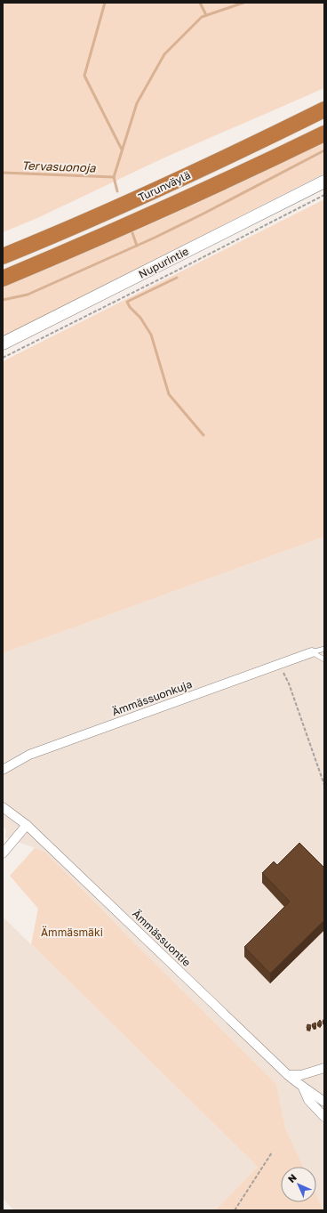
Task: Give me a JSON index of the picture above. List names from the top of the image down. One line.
{"streets":{"highway":["Turunväylä"],"main road":["Nupurintie"],"street":["Ämmässuonkuja","Ämmässuontie"]},"water":["Tervasuonoja"],"parks":["Ämmäsmäki"],"north":"top left"}
